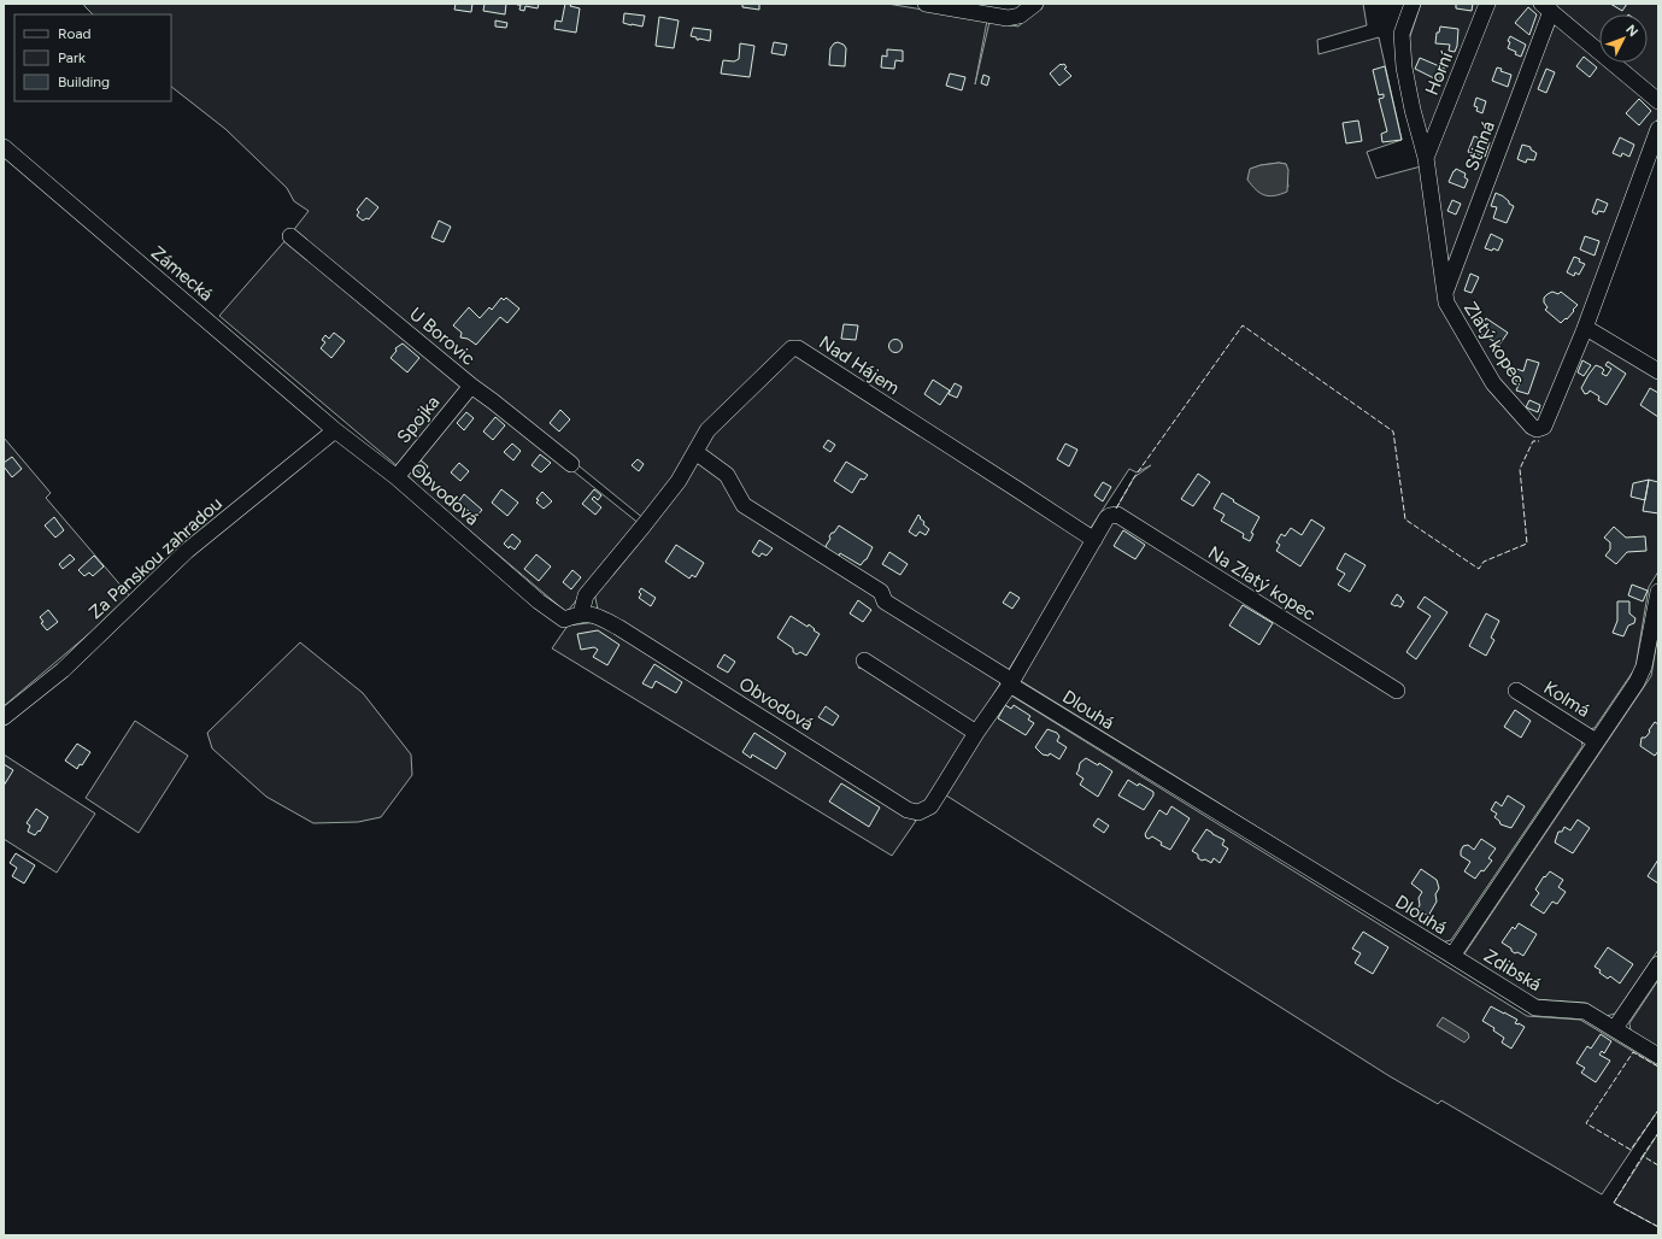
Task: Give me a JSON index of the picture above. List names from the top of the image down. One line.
{"streets":{"street":["Horní","Stinná","Zámecká","U Borovic","Zlatý kopec","Nad Hájem","Spojka","Obvodová","Za Panskou zahradou","Na Zlatý kopec","Kolmá","Dlouhá","Zdibská"]},"crossings":[["Horní","Zlatý kopec"],["Stinná","Zlatý kopec"],["Zámecká","Obvodová"],["Zámecká","Za Panskou zahradou"],["U Borovic","Spojka"],["Nad Hájem","Obvodová"],["Nad Hájem","Dlouhá"],["Spojka","Obvodová"],["Obvodová","Za Panskou zahradou"],["Obvodová","Na Zlatý kopec"],["Obvodová","Dlouhá"],["Kolmá","Dlouhá"],["Dlouhá","Zdibská"]],"legend":["Road","Park","Building"],"north":"top right"}
